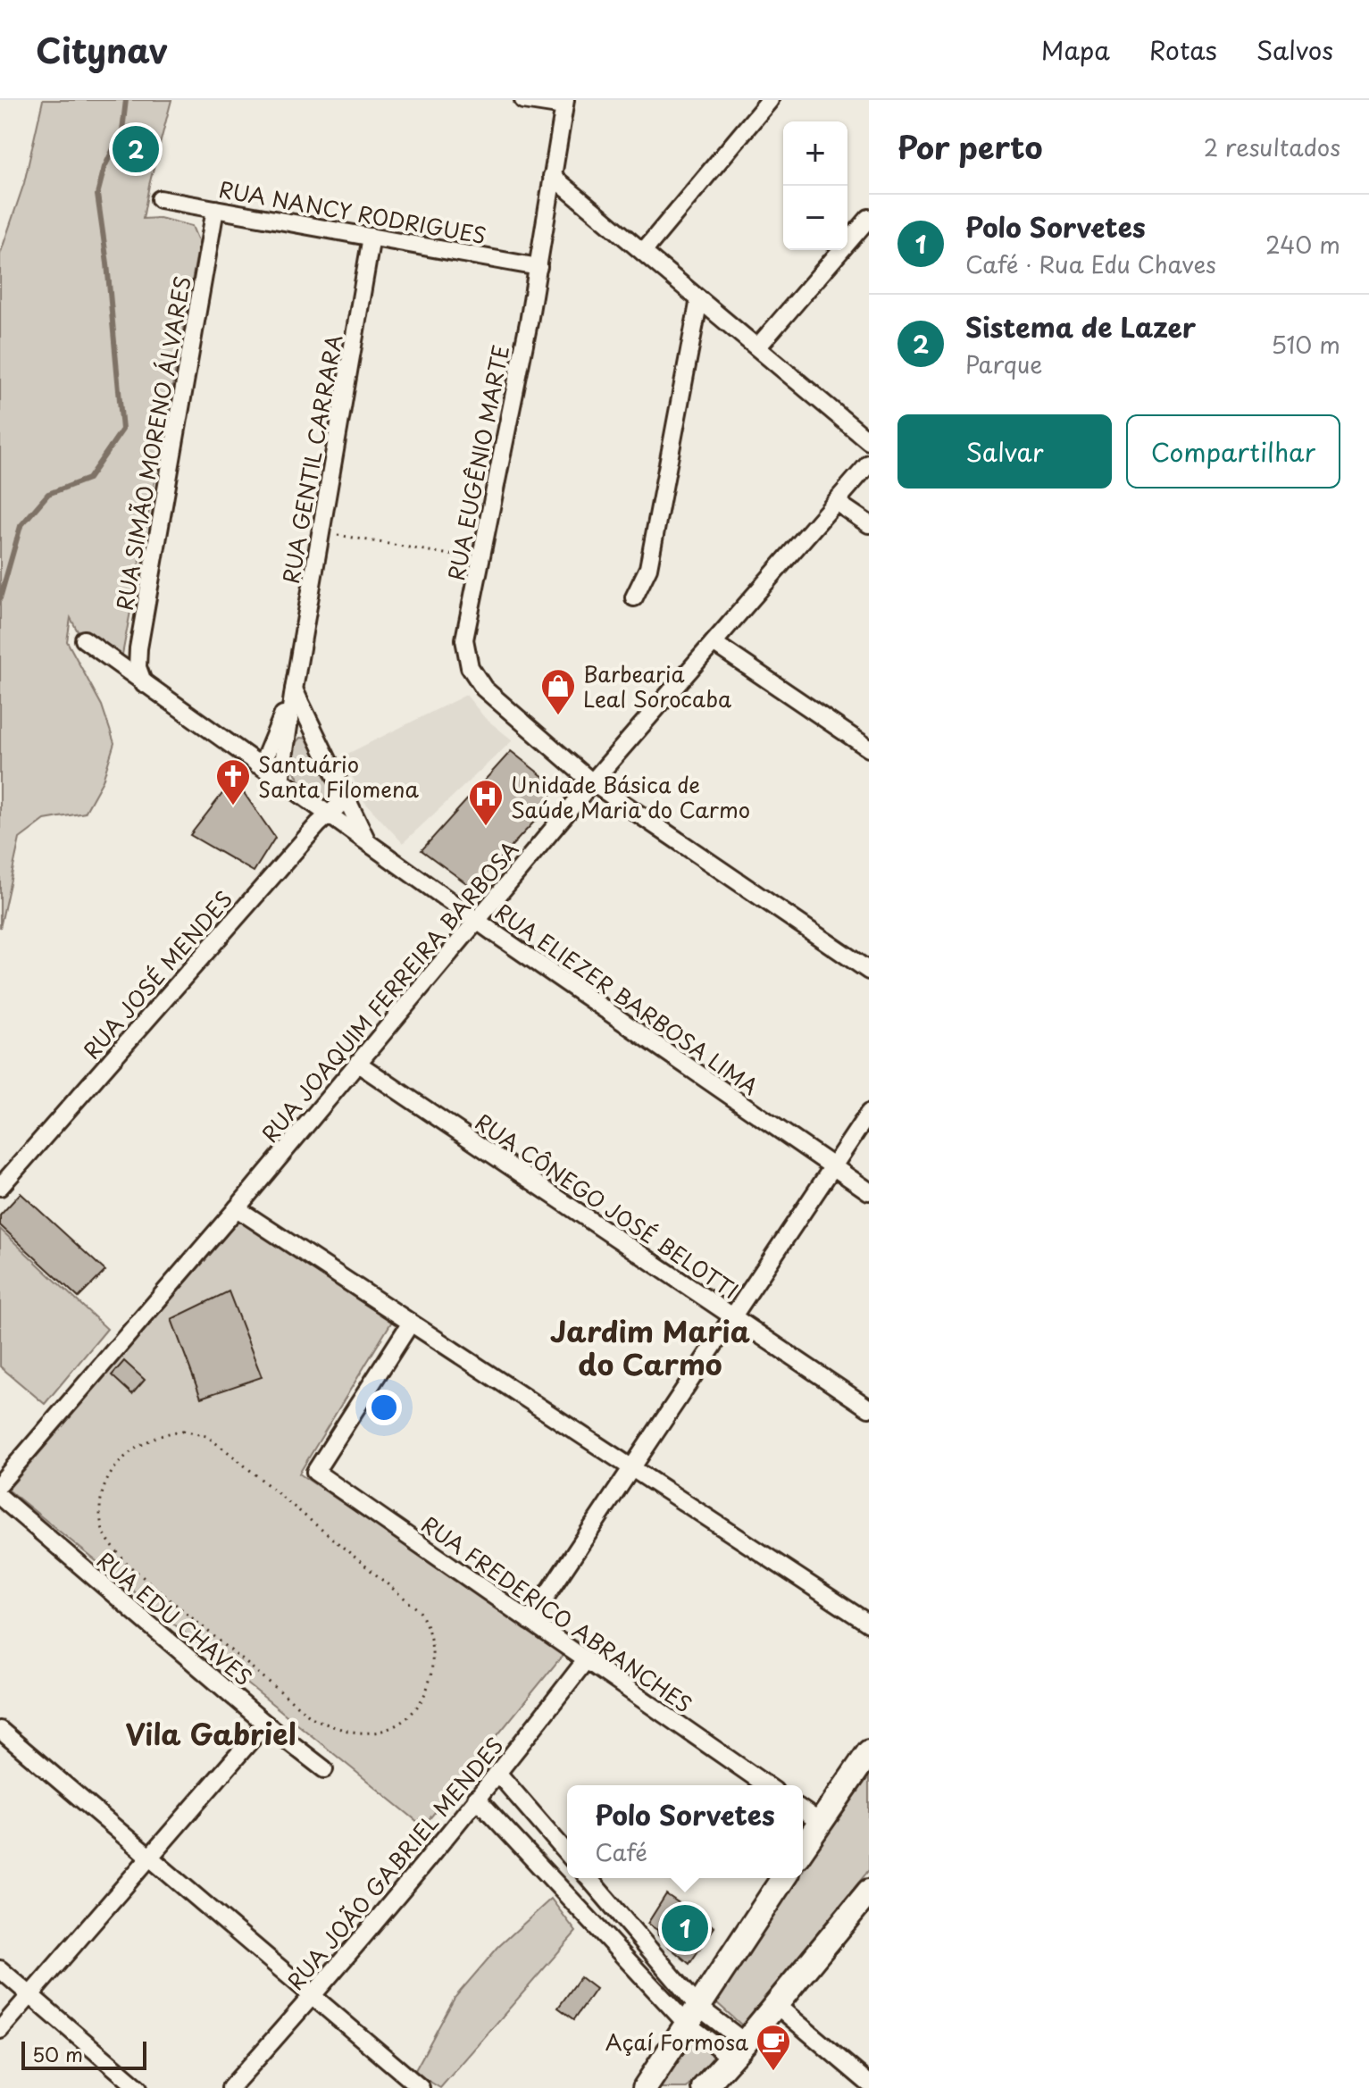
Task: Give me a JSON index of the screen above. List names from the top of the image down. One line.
{"streets":{"street":["RUA NANCY RODRIGUES","RUA SIMÃO MORENO ÁLVARES","RUA GENTIL CARRARA","RUA EUGÊNIO MARTE","RUA JOSÉ MENDES","RUA JOAQUIM FERREIRA BARBOSA","RUA ELIEZER BARBOSA LIMA","RUA CÔNEGO JOSÉ BELOTTI","RUA FREDERICO ABRANCHES","RUA EDU CHAVES","RUA JOÃO GABRIEL MENDES"]},"crossings":[["RUA NANCY RODRIGUES","RUA SIMÃO MORENO ÁLVARES"],["RUA NANCY RODRIGUES","RUA GENTIL CARRARA"],["RUA NANCY RODRIGUES","RUA EUGÊNIO MARTE"],["RUA SIMÃO MORENO ÁLVARES","RUA ELIEZER BARBOSA LIMA"],["RUA GENTIL CARRARA","RUA ELIEZER BARBOSA LIMA"],["RUA EUGÊNIO MARTE","RUA JOAQUIM FERREIRA BARBOSA"],["RUA JOSÉ MENDES","RUA ELIEZER BARBOSA LIMA"],["RUA JOAQUIM FERREIRA BARBOSA","RUA ELIEZER BARBOSA LIMA"],["RUA JOAQUIM FERREIRA BARBOSA","RUA CÔNEGO JOSÉ BELOTTI"],["RUA FREDERICO ABRANCHES","RUA JOÃO GABRIEL MENDES"]],"districts":["Jardim Maria do Carmo","Vila Gabriel"],"places":{"shop":["Barbearia Leal Sorocaba"],"church":["Santuário Santa Filomena"],"hospital":["Unidade Básica de Saúde Maria do Carmo"],"cafe":["Açaí Formosa"]},"scale_bar":"50 m","page":{"header":"Citynav","nav":["Mapa","Rotas","Salvos"],"heading":["Por perto","2 resultados"],"map_buttons":["+","−"],"pins":["2","1"],"list":[{"mark":"1","name":"Polo Sorvetes","note":"Café · Rua Edu Chaves","value":"240 m"},{"mark":"2","name":"Sistema de Lazer","note":"Parque","value":"510 m"}],"buttons":["Salvar","Compartilhar"],"popup":["Polo Sorvetes","Café"],"scale":"50 m"}}
